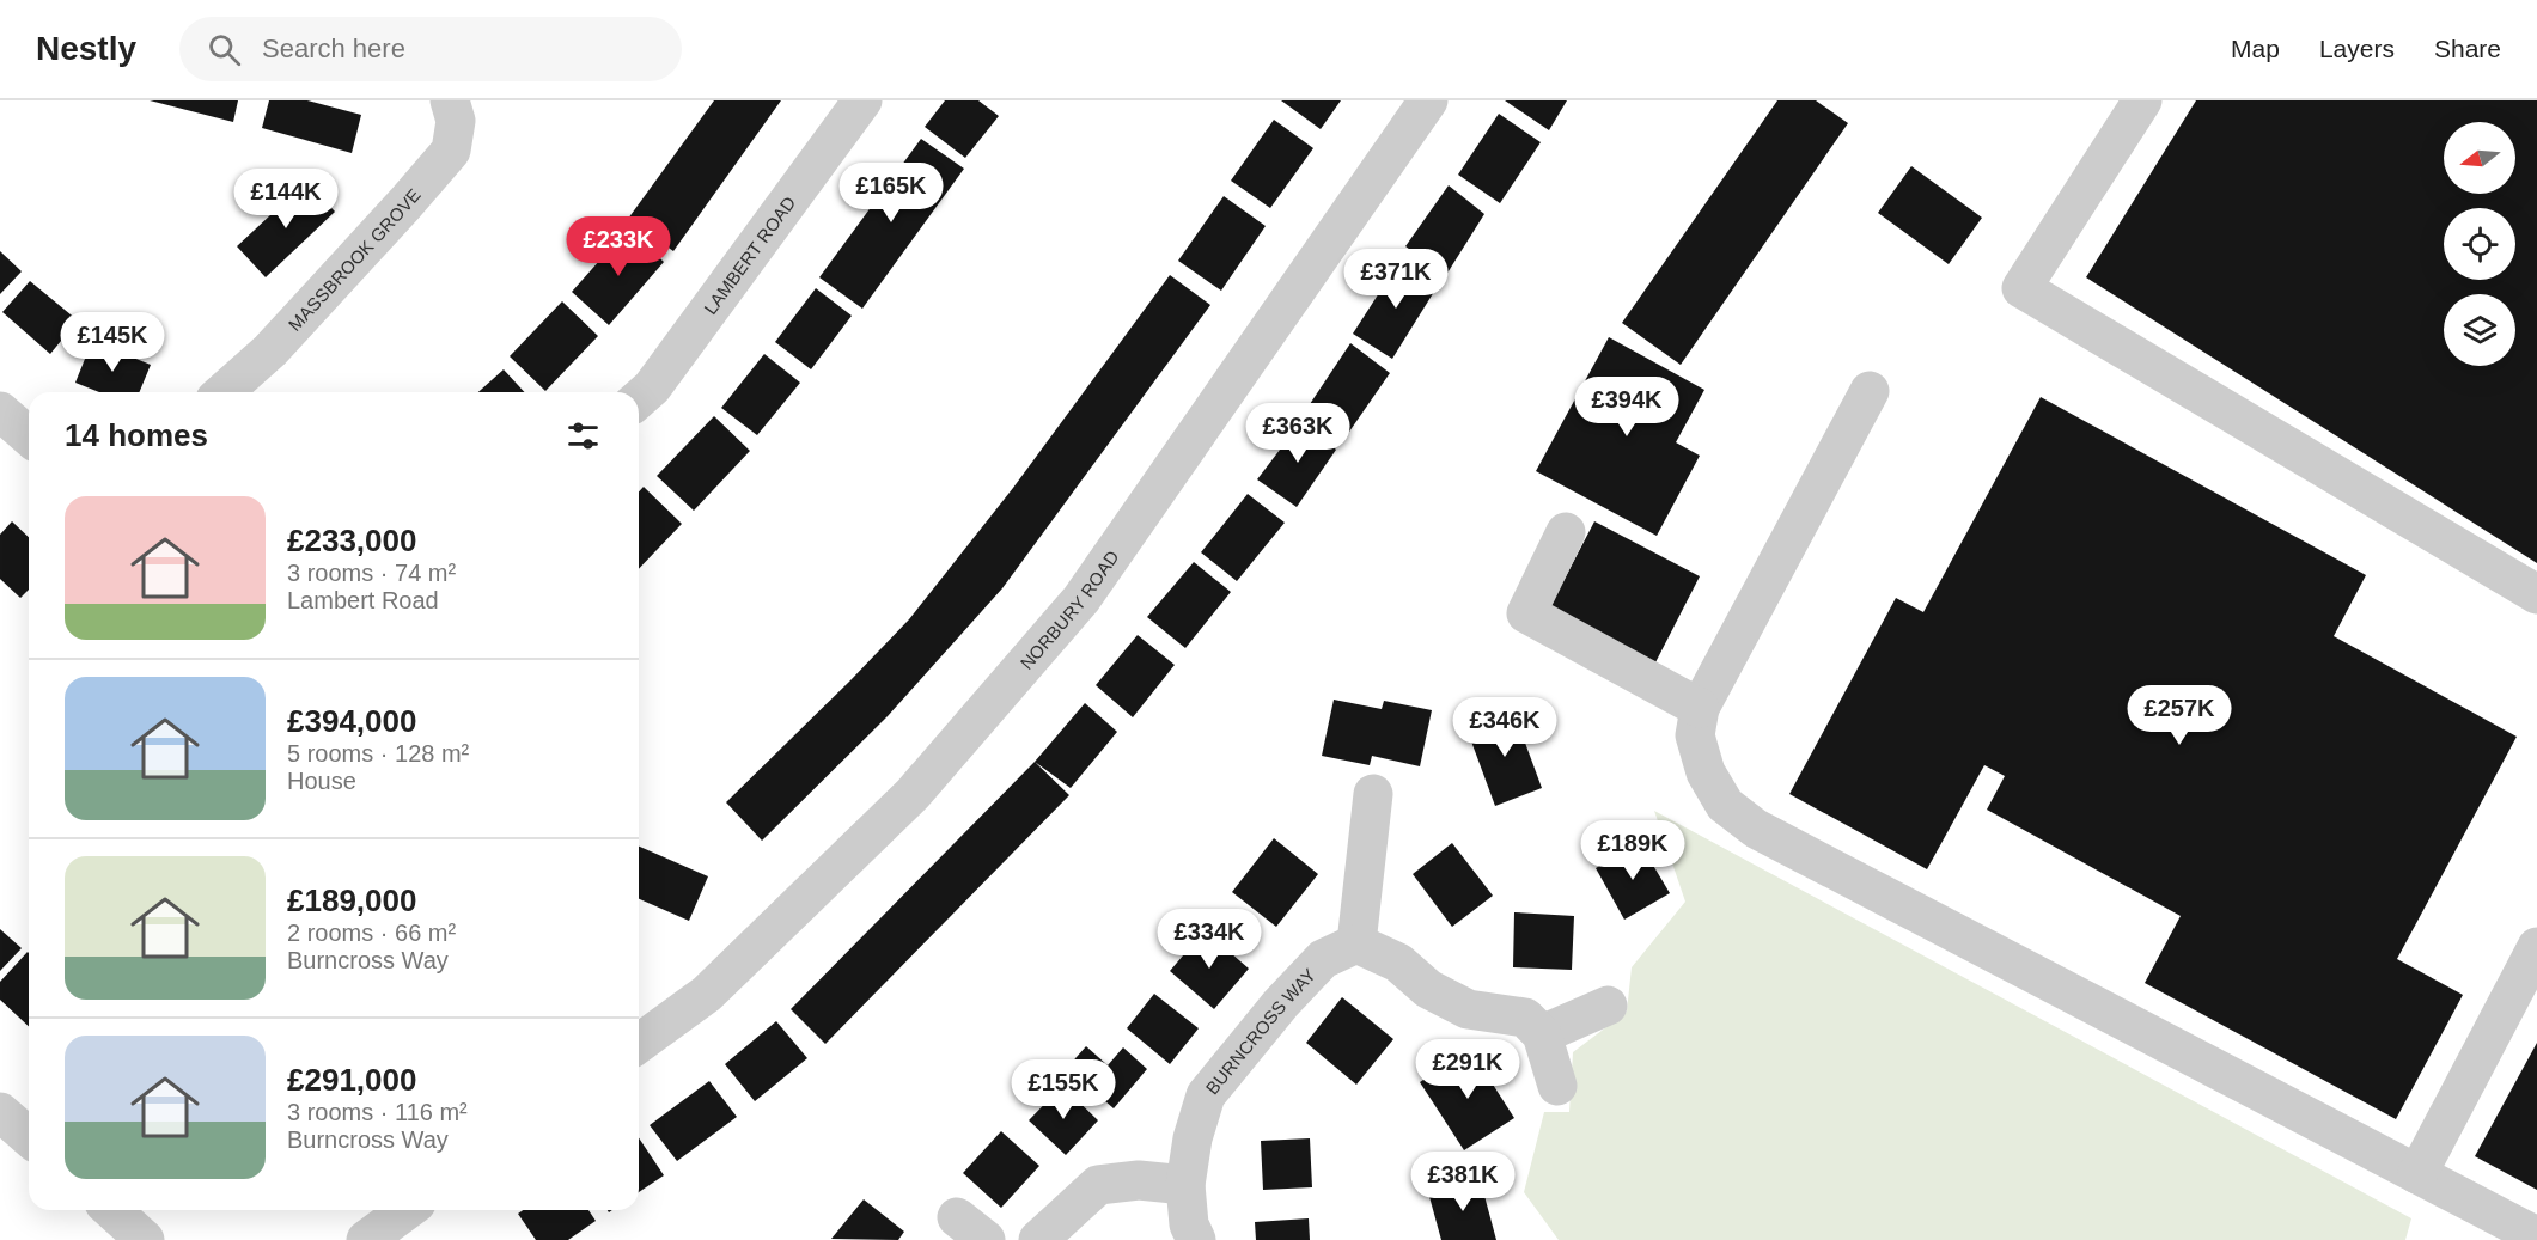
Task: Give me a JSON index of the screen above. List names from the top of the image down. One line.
{"streets":{"street":["LAMBERT ROAD","MASSBROOK GROVE","NORBURY ROAD","BURNCROSS WAY"]},"north":"left","page":{"header":"Nestly","search":"Search here","nav":["Map","Layers","Share"],"price":["£165K","£144K","£233K","£371K","£145K","£394K","£363K","£257K","£346K","£189K","£334K","£291K","£155K","£381K"],"heading":"14 homes","list":[{"name":"£233,000","note":"3 rooms · 74 m² · Lambert Road"},{"name":"£394,000","note":"5 rooms · 128 m² · House"},{"name":"£189,000","note":"2 rooms · 66 m² · Burncross Way"},{"name":"£291,000","note":"3 rooms · 116 m² · Burncross Way"}]}}
